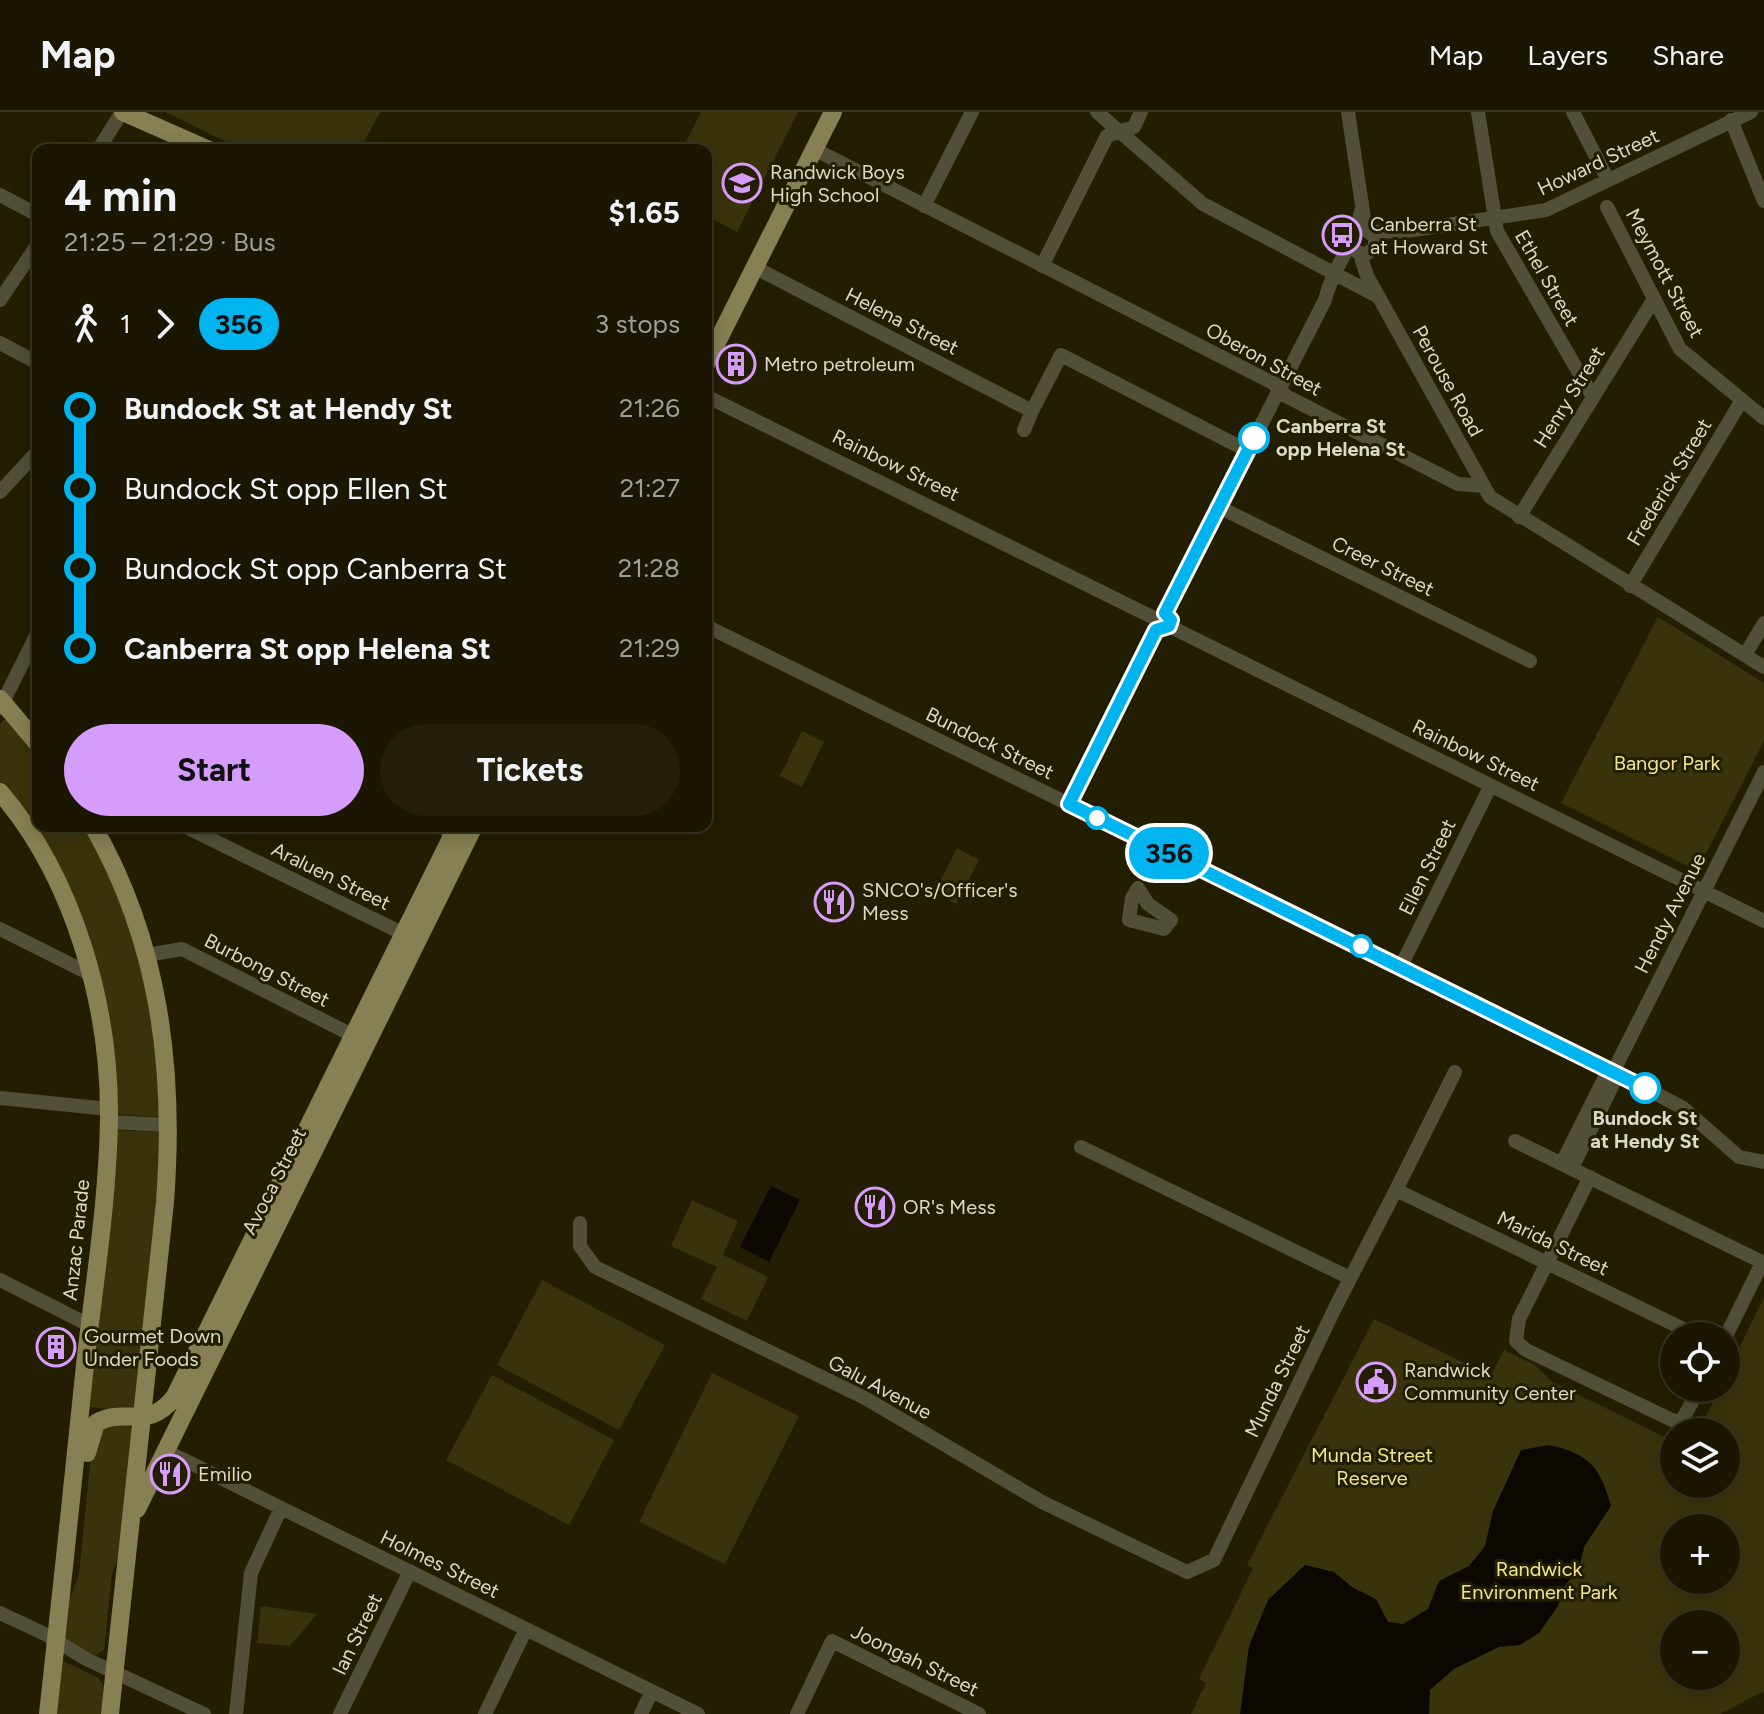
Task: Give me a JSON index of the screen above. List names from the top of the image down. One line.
{"streets":{"main road":["Avoca Street","Anzac Parade"],"street":["Howard Street","Meymott Street","Ethel Street","Helena Street","Oberon Street","Perouse Road","Henry Street","Rainbow Street","Frederick Street","Creer Street","Bundock Street","Ellen Street","Araluen Street","Hendy Avenue","Burbong Street","Marida Street","Munda Street","Galu Avenue","Holmes Street","Ian Street","Joongah Street"]},"crossings":[["Howard Street","Ethel Street"],["Howard Street","Perouse Road"],["Meymott Street","Henry Street"],["Meymott Street","Frederick Street"],["Ethel Street","Henry Street"],["Oberon Street","Perouse Road"],["Rainbow Street","Ellen Street"],["Rainbow Street","Hendy Avenue"],["Bundock Street","Ellen Street"],["Bundock Street","Hendy Avenue"],["Araluen Street","Avoca Street"],["Burbong Street","Avoca Street"],["Avoca Street","Holmes Street"],["Marida Street","Munda Street"],["Munda Street","Galu Avenue"],["Holmes Street","Ian Street"]],"parks":["Bangor Park","Munda Street Reserve","Randwick Environment Park"],"places":{"school or university":["Randwick Boys High School"],"bus stop":["Canberra St at Howard St"],"building":["Metro petroleum","Gourmet Down Under Foods"],"other":["Canberra St opp Helena St","Bundock St at Hendy St"],"restaurant":["SNCO's/Officer's Mess","OR's Mess","Emilio"],"public building":["Randwick Community Center"]},"lines":["bus line 356"],"page":{"header":"Map","nav":["Map","Layers","Share"],"on_map":"356","heading":["4 min","21:25 – 21:29 · Bus","$1.65"],"legs":["1","356","3 stops"],"list":[{"name":"Bundock St at Hendy St","value":"21:26"},{"name":"Bundock St opp Ellen St","value":"21:27"},{"name":"Bundock St opp Canberra St","value":"21:28"},{"name":"Canberra St opp Helena St","value":"21:29"}],"buttons":["Start","Tickets"],"map_buttons":["+","−"]}}
